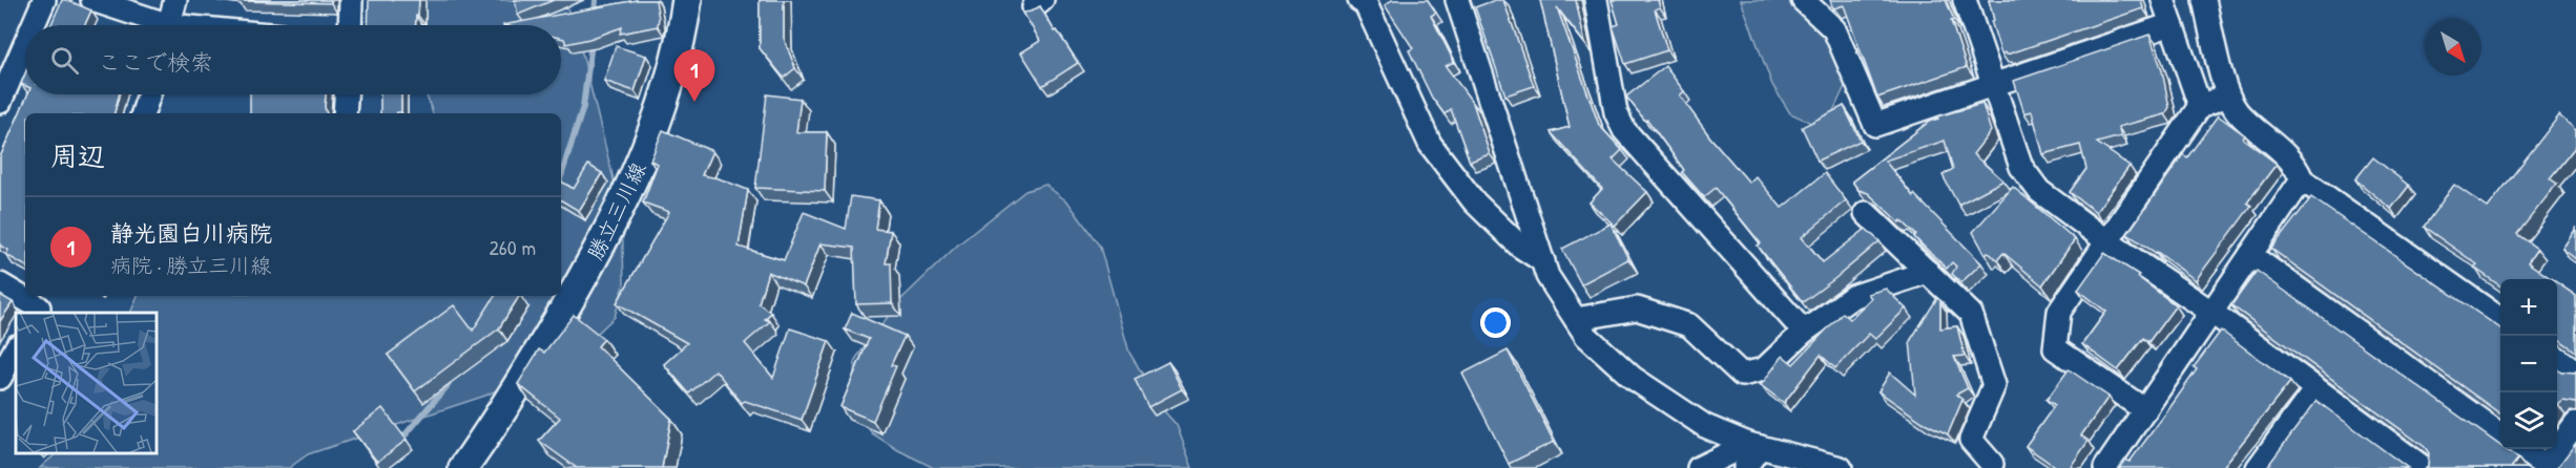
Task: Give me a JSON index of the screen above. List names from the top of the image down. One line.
{"streets":{"main road":["勝立三川線"]},"north":"bottom right","page":{"search":"ここで検索","pins":"1","heading":"周辺","list":[{"mark":"1","name":"静光園白川病院","note":"病院 · 勝立三川線","value":"260 m"}],"map_buttons":["+","−"]}}
